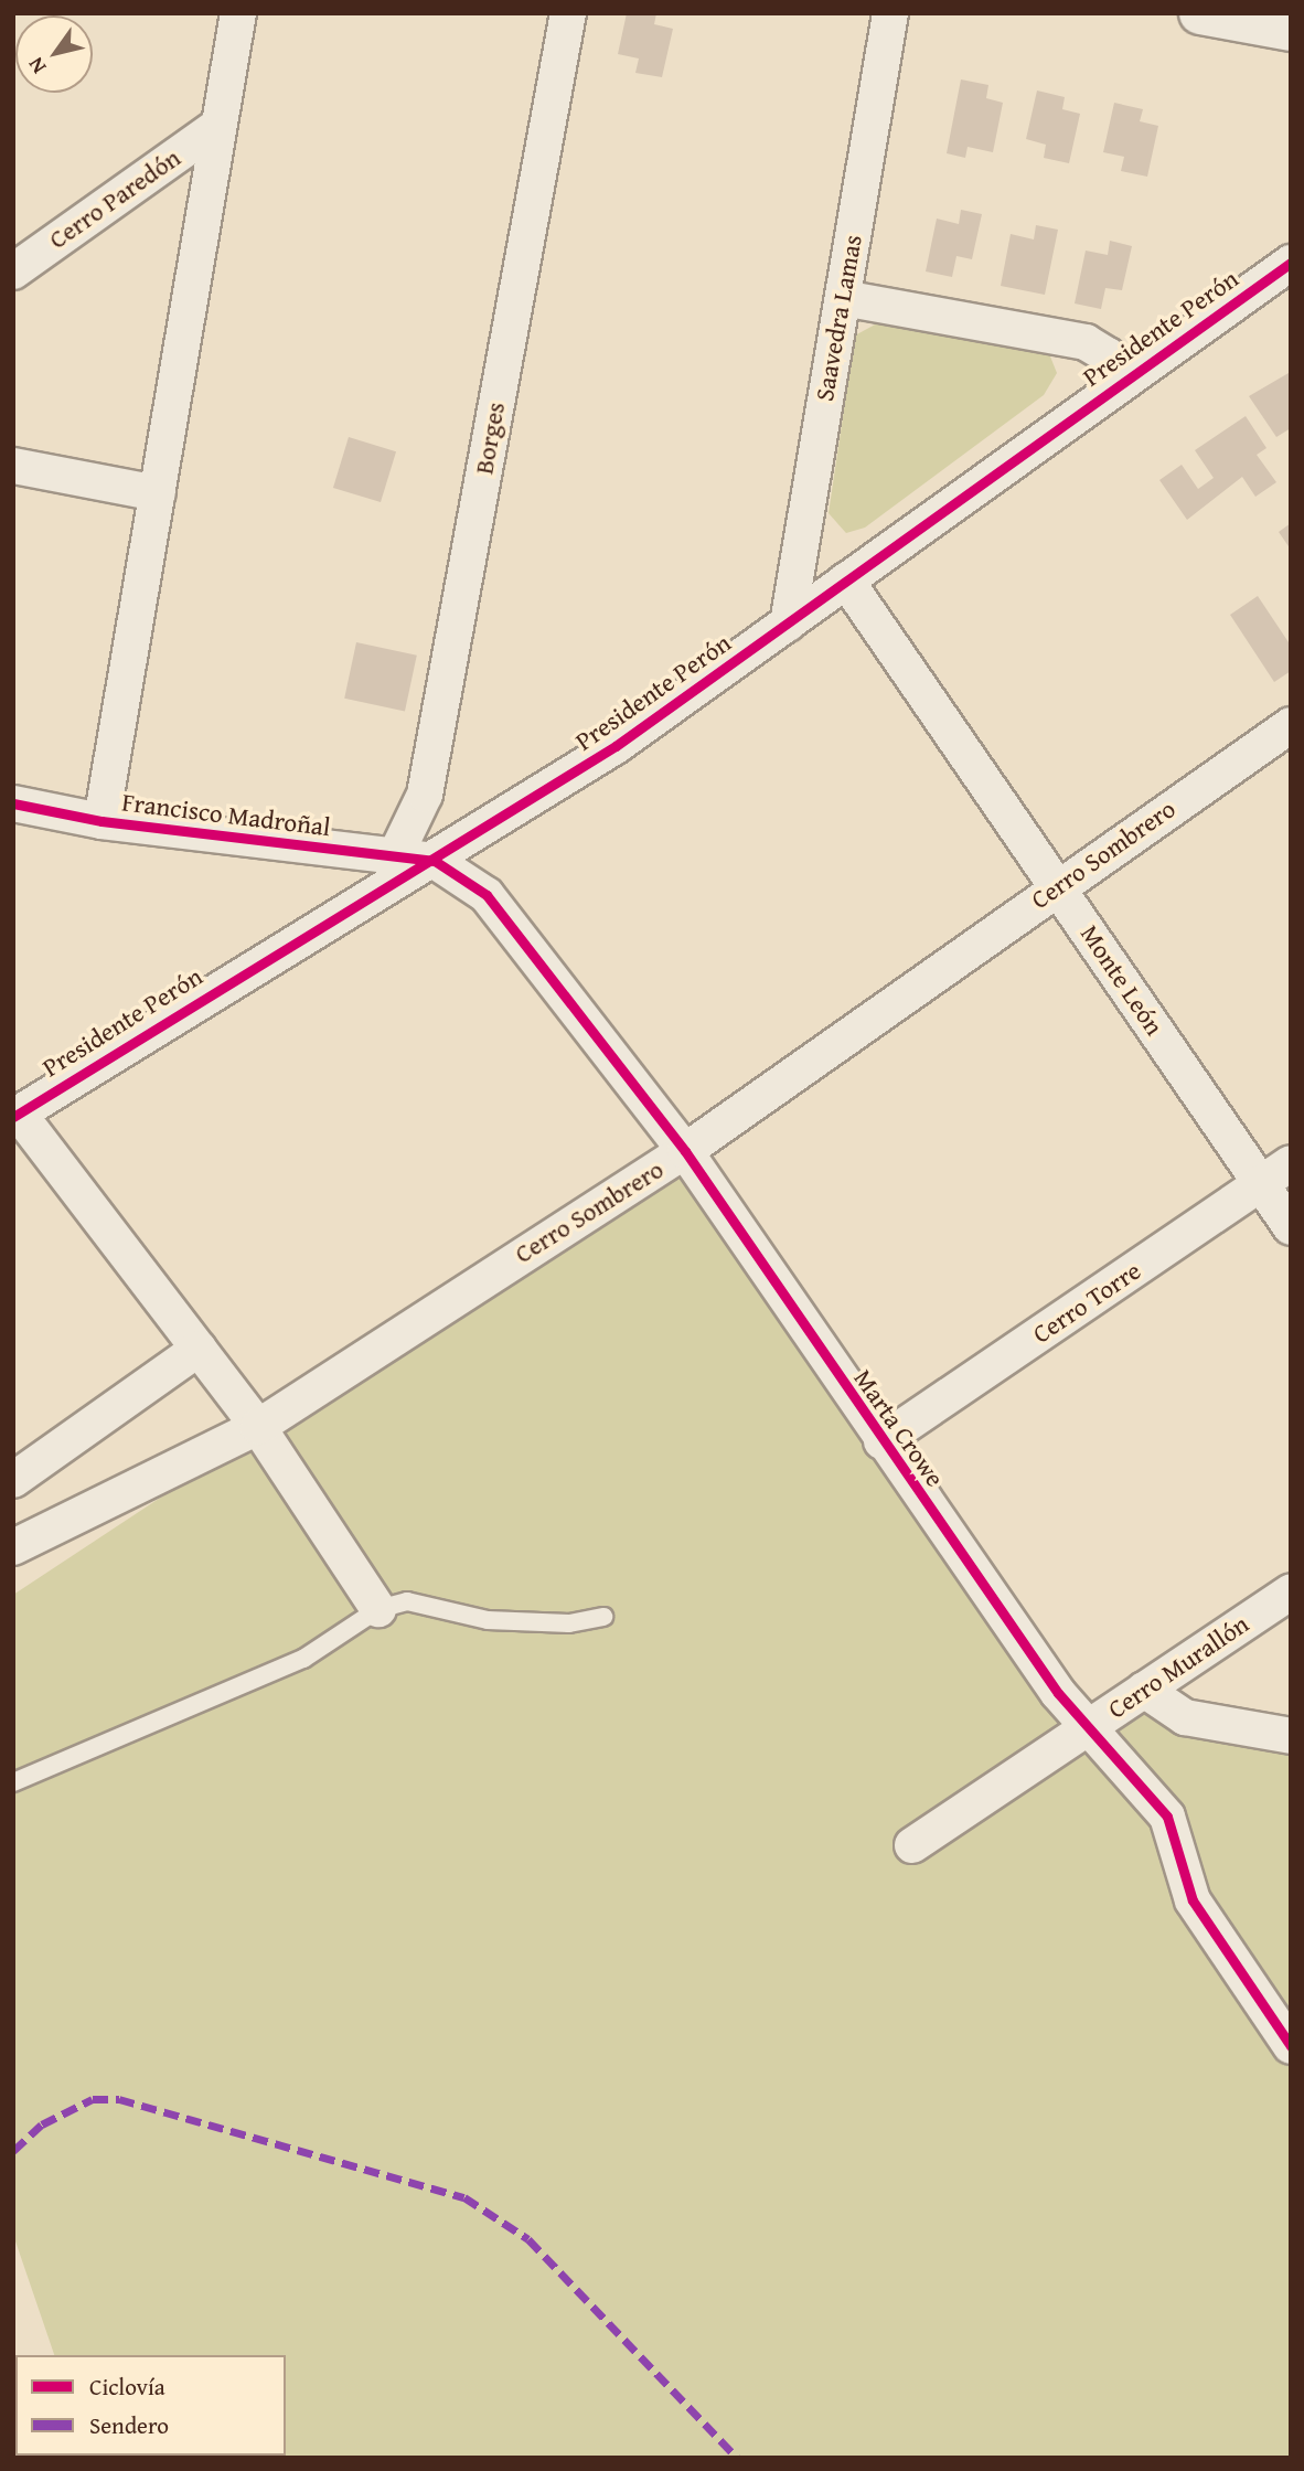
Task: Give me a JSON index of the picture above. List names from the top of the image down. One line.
{"streets":{"street":["Cerro Paredón","Saavedra Lamas","Presidente Perón","Borges","Francisco Madroñal","Cerro Sombrero","Monte León","Cerro Torre","Marta Crowe","Cerro Murallón"]},"crossings":[["Saavedra Lamas","Presidente Perón"],["Presidente Perón","Francisco Madroñal"],["Presidente Perón","Monte León"],["Presidente Perón","Marta Crowe"],["Borges","Francisco Madroñal"],["Francisco Madroñal","Marta Crowe"],["Cerro Sombrero","Monte León"],["Cerro Sombrero","Marta Crowe"],["Monte León","Cerro Torre"],["Cerro Torre","Marta Crowe"],["Marta Crowe","Cerro Murallón"]],"legend":["Ciclovía","Sendero"],"north":"bottom left"}
